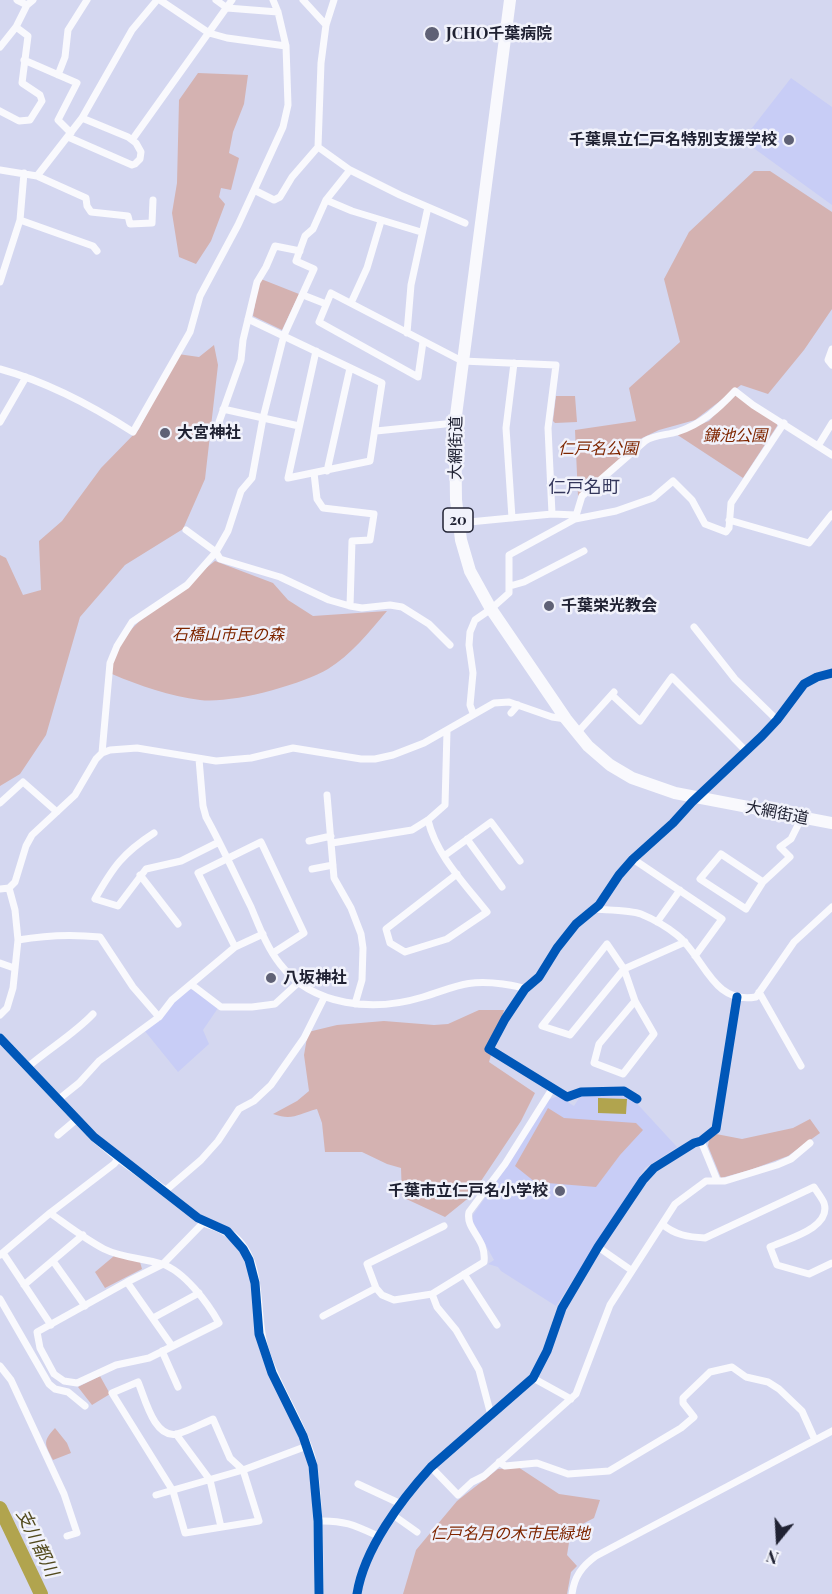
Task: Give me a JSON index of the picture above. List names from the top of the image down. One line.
{"streets":{"main road":["大網街道","20"]},"districts":["仁戸名町"],"water":["支川都川"],"parks":["鎌池公園","仁戸名公園","石橋山市民の森","仁戸名月の木市民緑地"],"places":["JCHO千葉病院","千葉県立仁戸名特別支援学校","大宮神社","千葉栄光教会","八坂神社","千葉市立仁戸名小学校"],"north":"bottom"}
